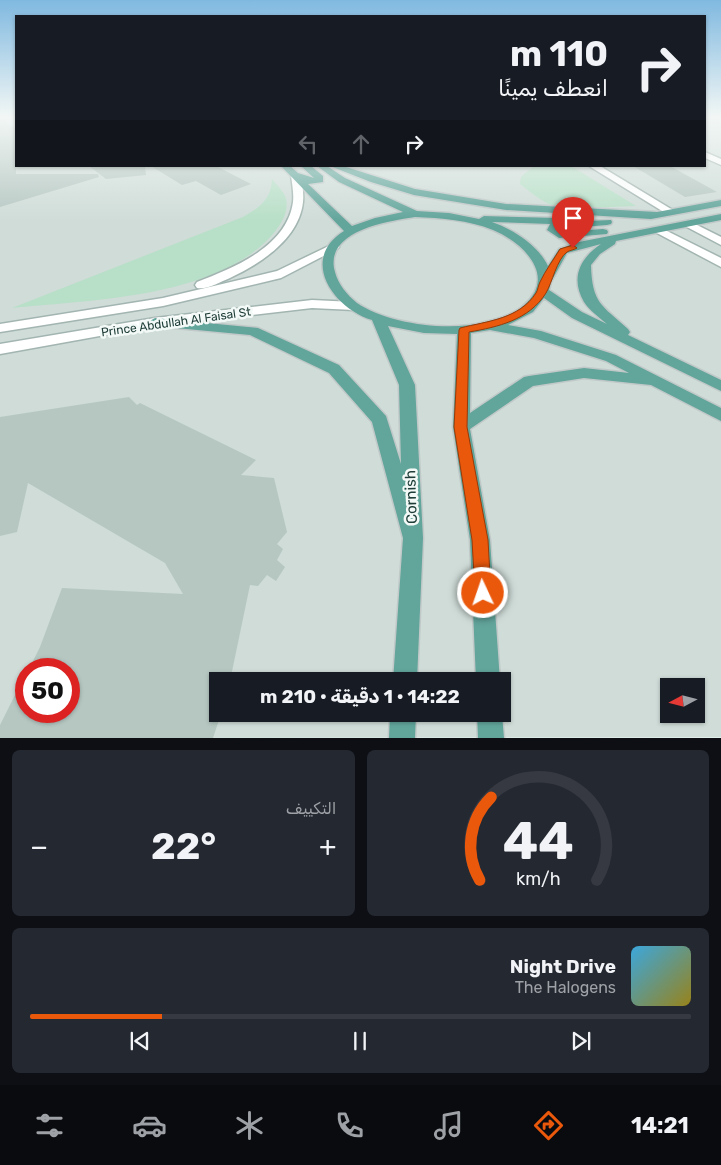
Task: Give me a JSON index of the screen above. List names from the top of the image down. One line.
{"streets":{"main road":["Cornish"],"street":["Prince Abdullah Al Faisal St"]},"north":"left","page":{"turn":["110 m","انعطف يمينًا"],"limit":"50","trip":"14:22 · 1 دقيقة · 210 m","tile":"التكييف","heat":["−","22°","+"],"song":["Night Drive","The Halogens"],"tabs":"14:21","gauge":["44","km/h"]}}
